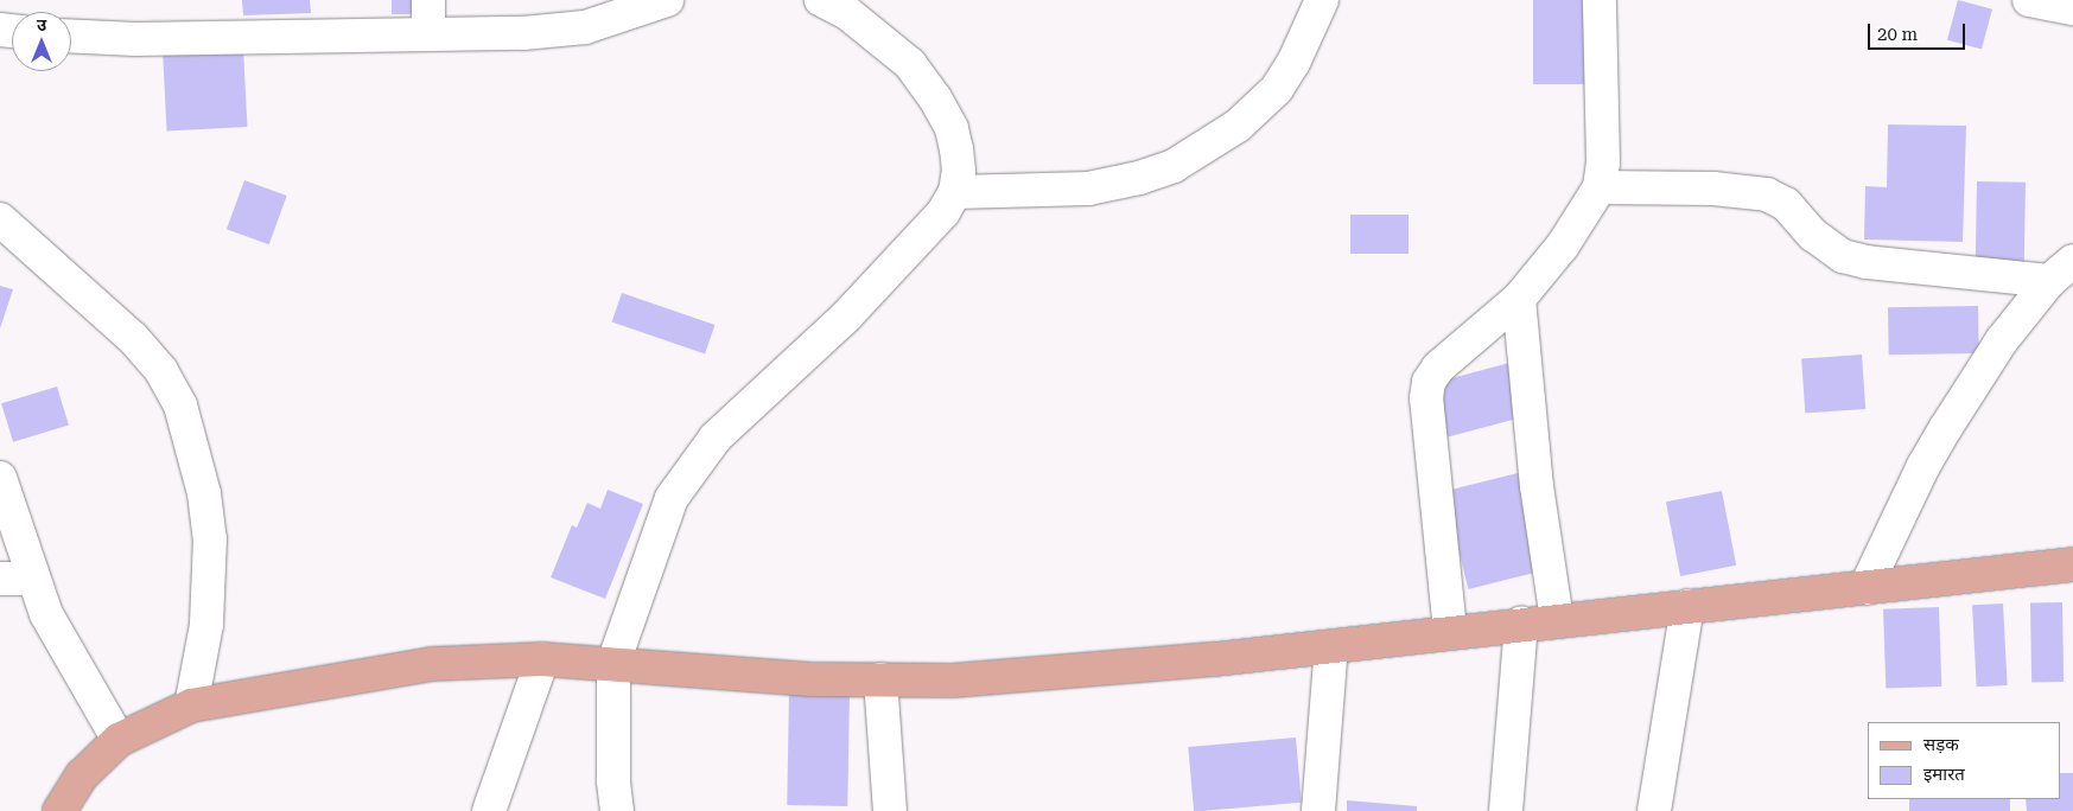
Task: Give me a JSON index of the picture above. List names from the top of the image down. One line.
{"legend":["सड़क","इमारत"],"scale_bar":"20 m","north":"top"}
